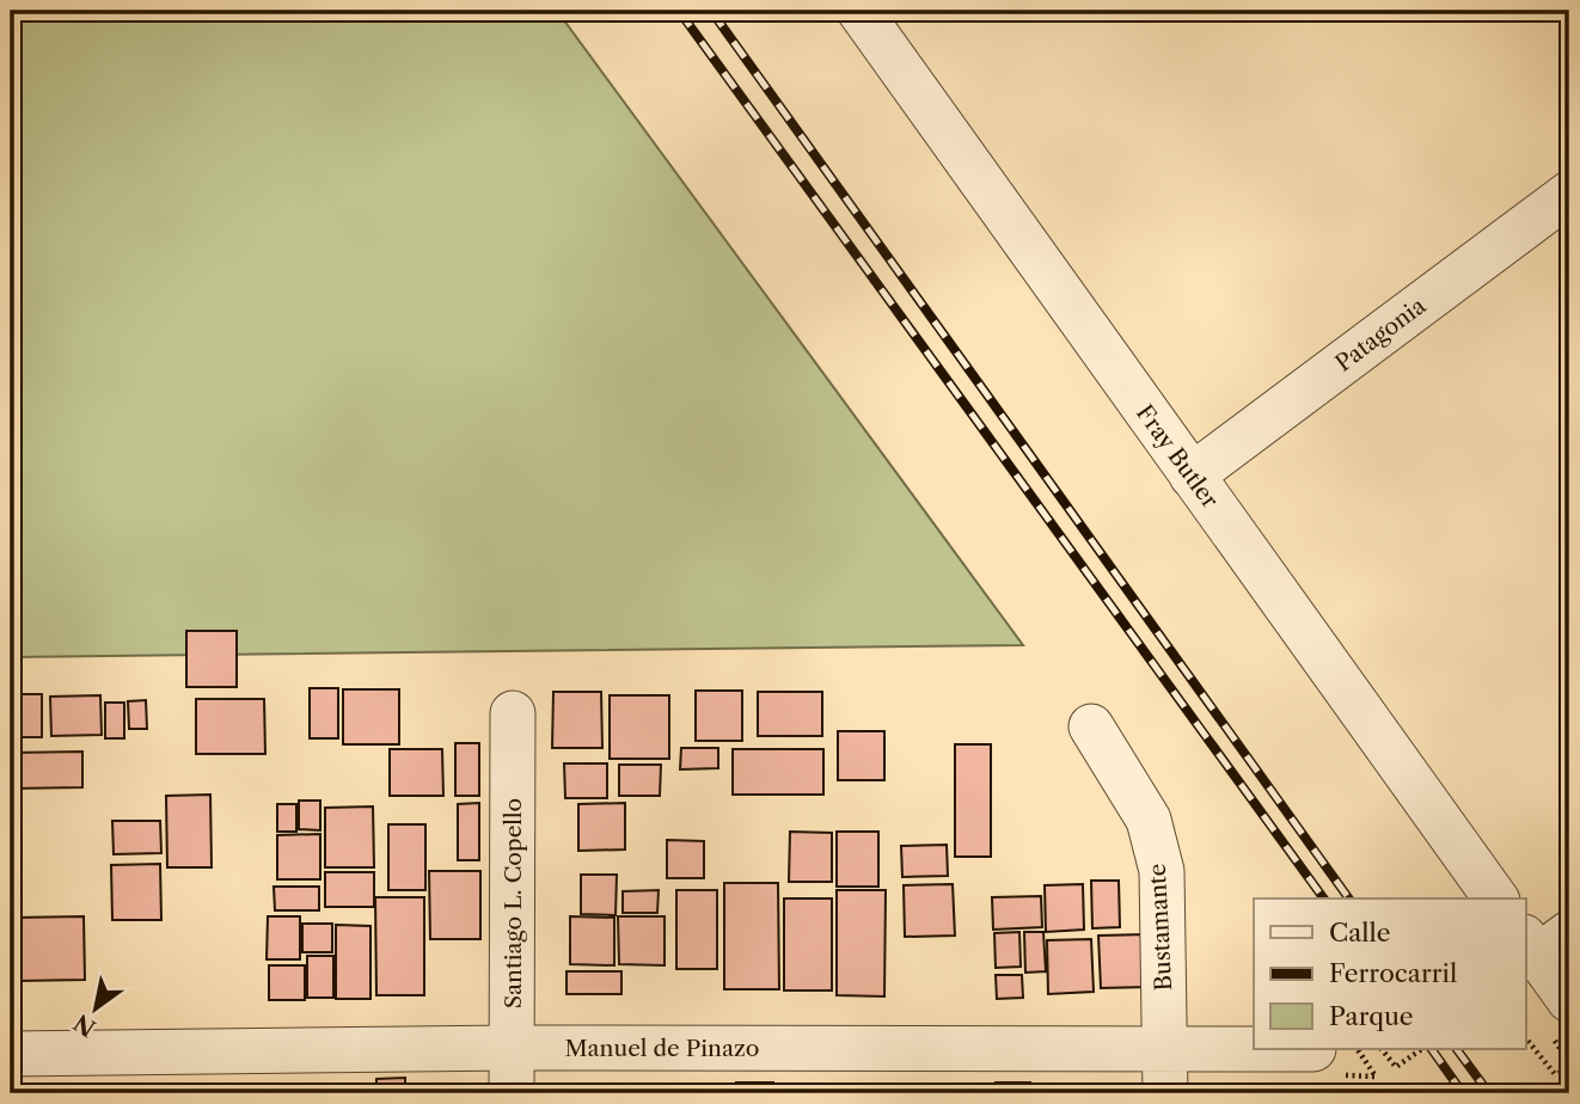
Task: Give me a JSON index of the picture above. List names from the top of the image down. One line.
{"streets":{"street":["Patagonia","Fray Butler","Santiago L. Copello","Bustamante","Manuel de Pinazo"]},"crossings":[["Patagonia","Fray Butler"],["Santiago L. Copello","Manuel de Pinazo"],["Bustamante","Manuel de Pinazo"]],"legend":["Calle","Ferrocarril","Parque"],"north":"bottom left"}
